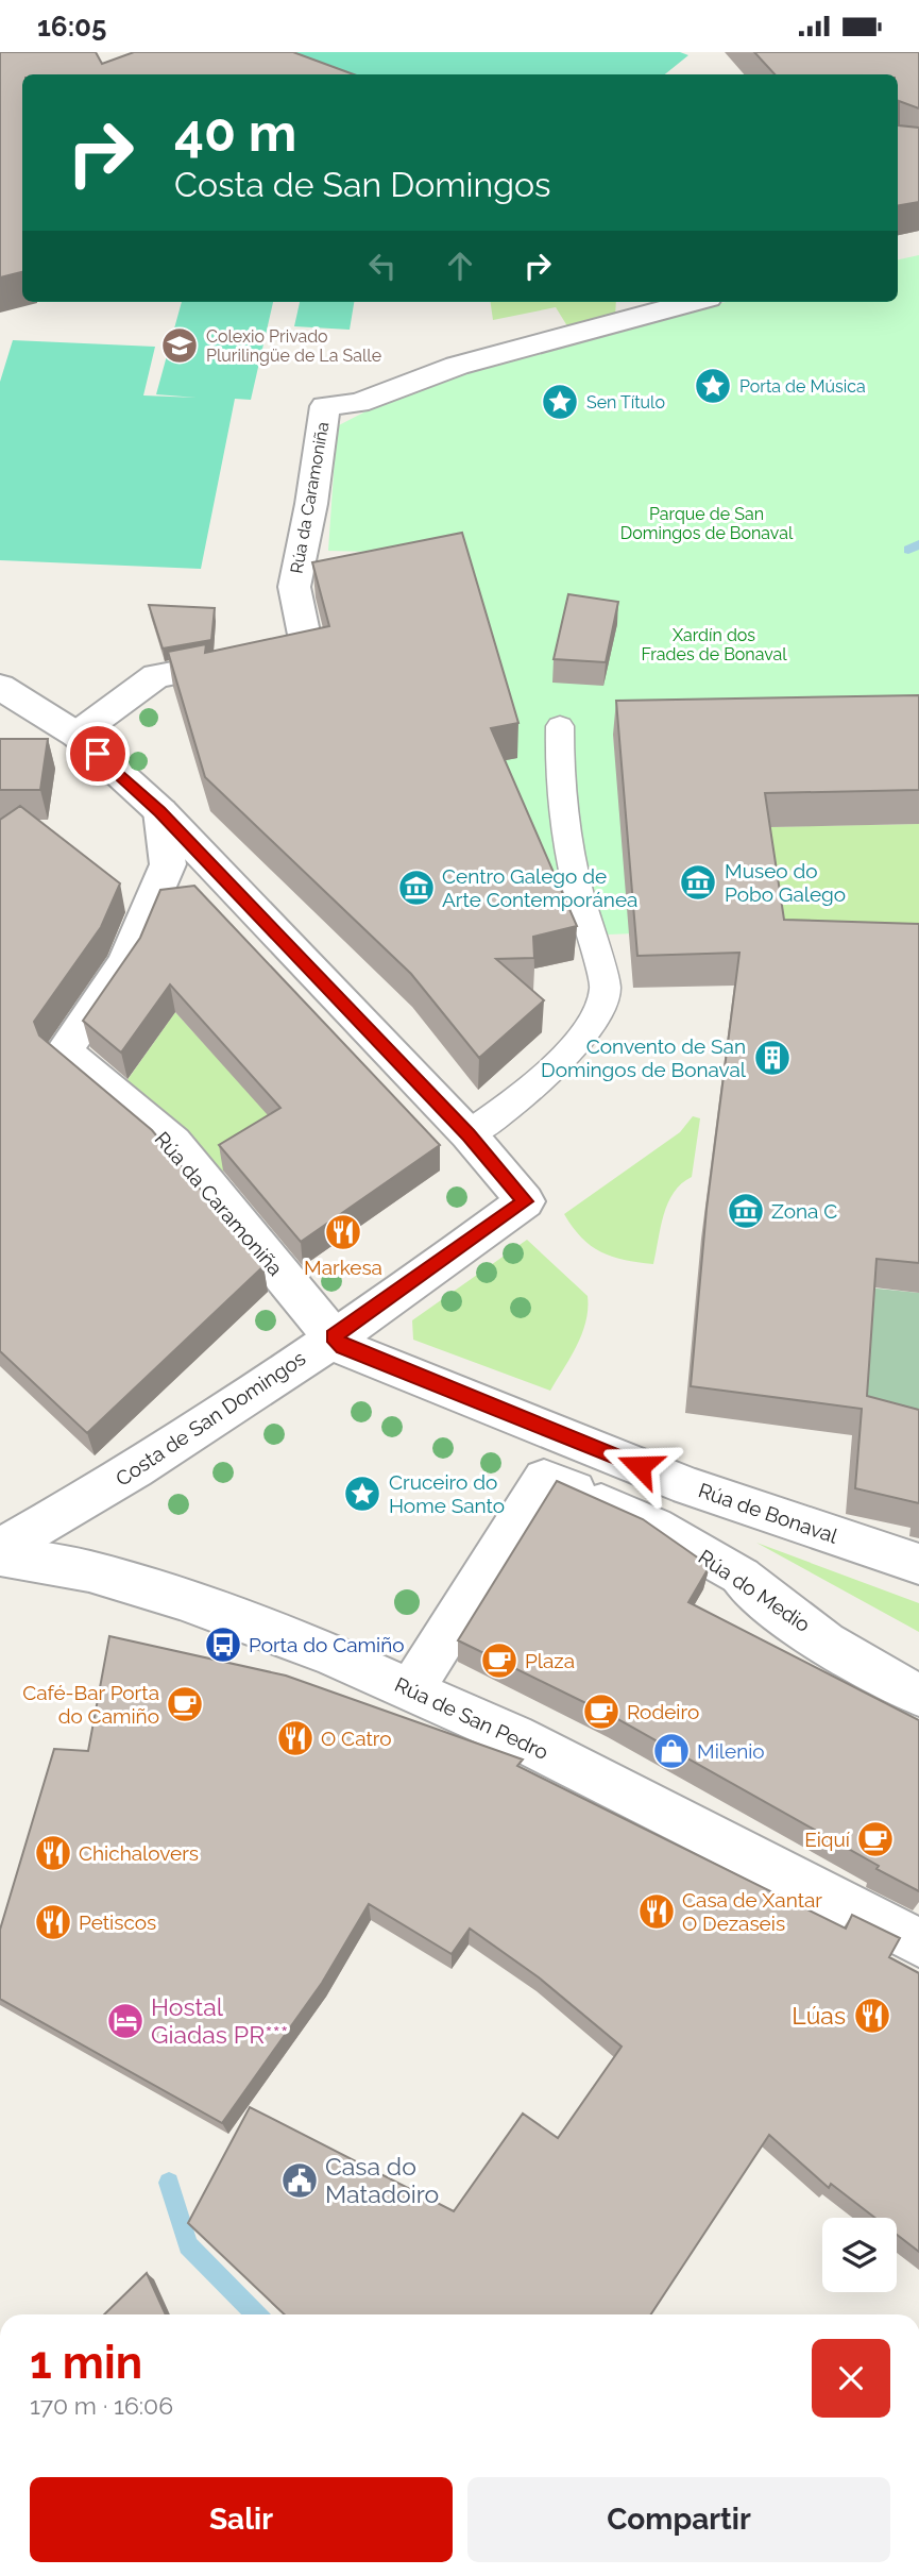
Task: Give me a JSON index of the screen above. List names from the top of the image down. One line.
{"streets":{"street":["Rúa da Caramoniña","Costa de San Domingos","Rúa de Bonaval","Rúa do Medio","Rúa de San Pedro"]},"crossings":[["Rúa da Caramoniña","Costa de San Domingos"],["Rúa da Caramoniña","Rúa de Bonaval"],["Costa de San Domingos","Rúa de Bonaval"],["Rúa do Medio","Rúa de San Pedro"]],"parks":["Parque de San Domingos de Bonaval","Xardín dos Frades de Bonaval"],"places":{"school or university":["Colexio Privado Plurilingüe de La Salle"],"place":["Porta de Música","Sen Título","Cruceiro do Home Santo"],"museum":["Museo do Pobo Galego","Centro Galego de Arte Contemporánea","Zona C"],"building":["Convento de San Domingos de Bonaval"],"restaurant":["Markesa","O Catro","Chichalovers","Casa de Xantar O Dezaseis","Petiscos","Lúas"],"bus stop":["Porta do Camiño"],"cafe":["Plaza","Café-Bar Porta do Camiño","Rodeiro","Eiquí"],"shop":["Milenio"],"hotel":["Hostal Giadas PR***"],"public building":["Casa do Matadoiro"]},"page":{"status":"16:05","turn":["40 m","Costa de San Domingos"],"heading":["1 min","170 m · 16:06"],"buttons":["Salir","Compartir"]}}
